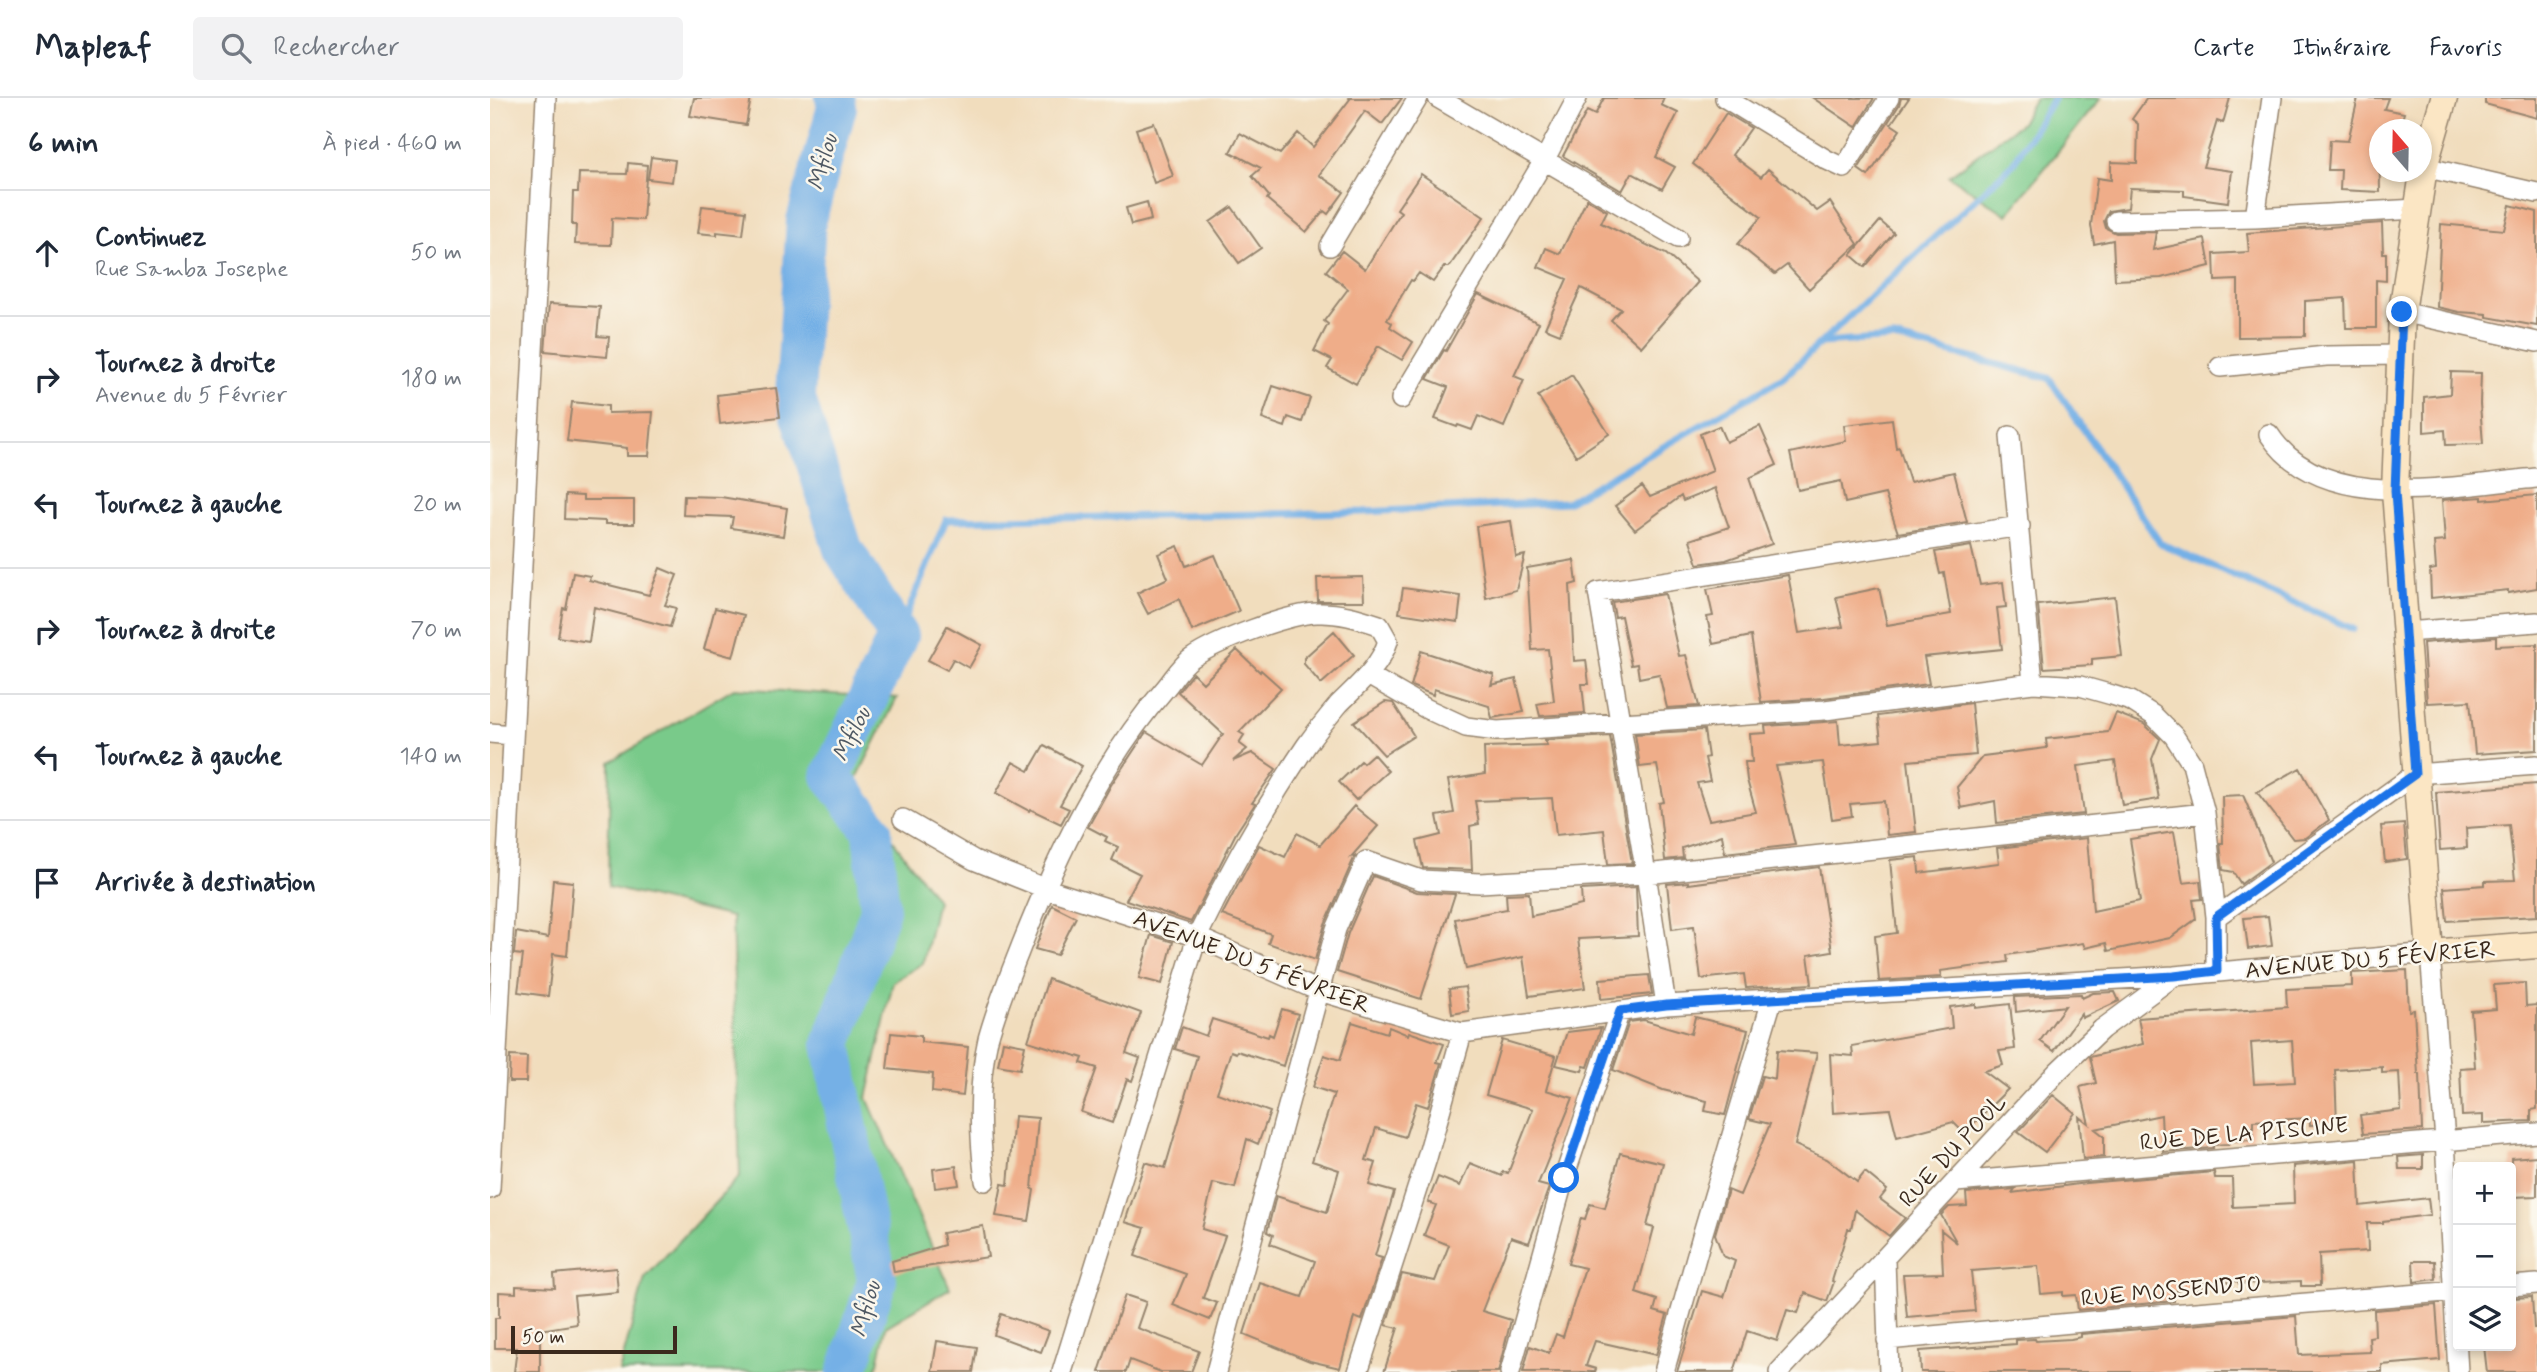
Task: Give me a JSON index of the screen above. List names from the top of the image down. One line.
{"streets":{"street":["AVENUE DU 5 FÉVRIER","RUE DE LA PISCINE","RUE DU POOL","RUE MOSSENDJO"]},"crossings":[["AVENUE DU 5 FÉVRIER","RUE DU POOL"],["RUE DE LA PISCINE","RUE DU POOL"]],"water":["Mfilou"],"scale_bar":"50 m","north":"top","page":{"header":"Mapleaf","search":"Rechercher","nav":["Carte","Itinéraire","Favoris"],"heading":["6 min","À pied · 460 m"],"list":[["Continuez","Rue Samba Josephe","50 m"],["Tournez à droite","Avenue du 5 Février","180 m"],["Tournez à gauche","20 m"],["Tournez à droite","70 m"],["Tournez à gauche","140 m"],"Arrivée à destination"],"map_buttons":["+","−"],"scale":"50 m"}}
